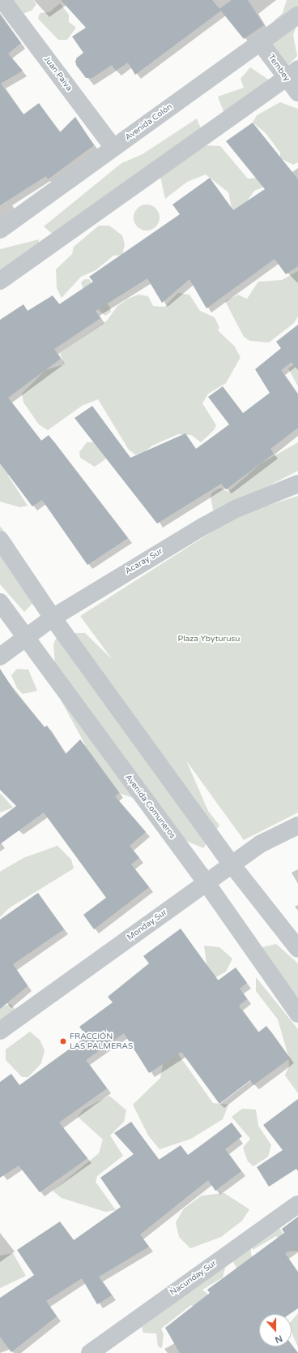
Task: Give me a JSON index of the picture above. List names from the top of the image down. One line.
{"streets":{"street":["Tembey","Juan Paiva","Avenida Colón","Acaray Sur","Avenida Comuneros","Monday Sur","Ńacunday Sur"]},"crossings":[["Tembey","Avenida Colón"],["Juan Paiva","Avenida Colón"],["Acaray Sur","Avenida Comuneros"],["Avenida Comuneros","Monday Sur"]],"parks":["Plaza Ybyturusu"],"places":["FRACCIÓN LAS PALMERAS"],"north":"bottom"}
